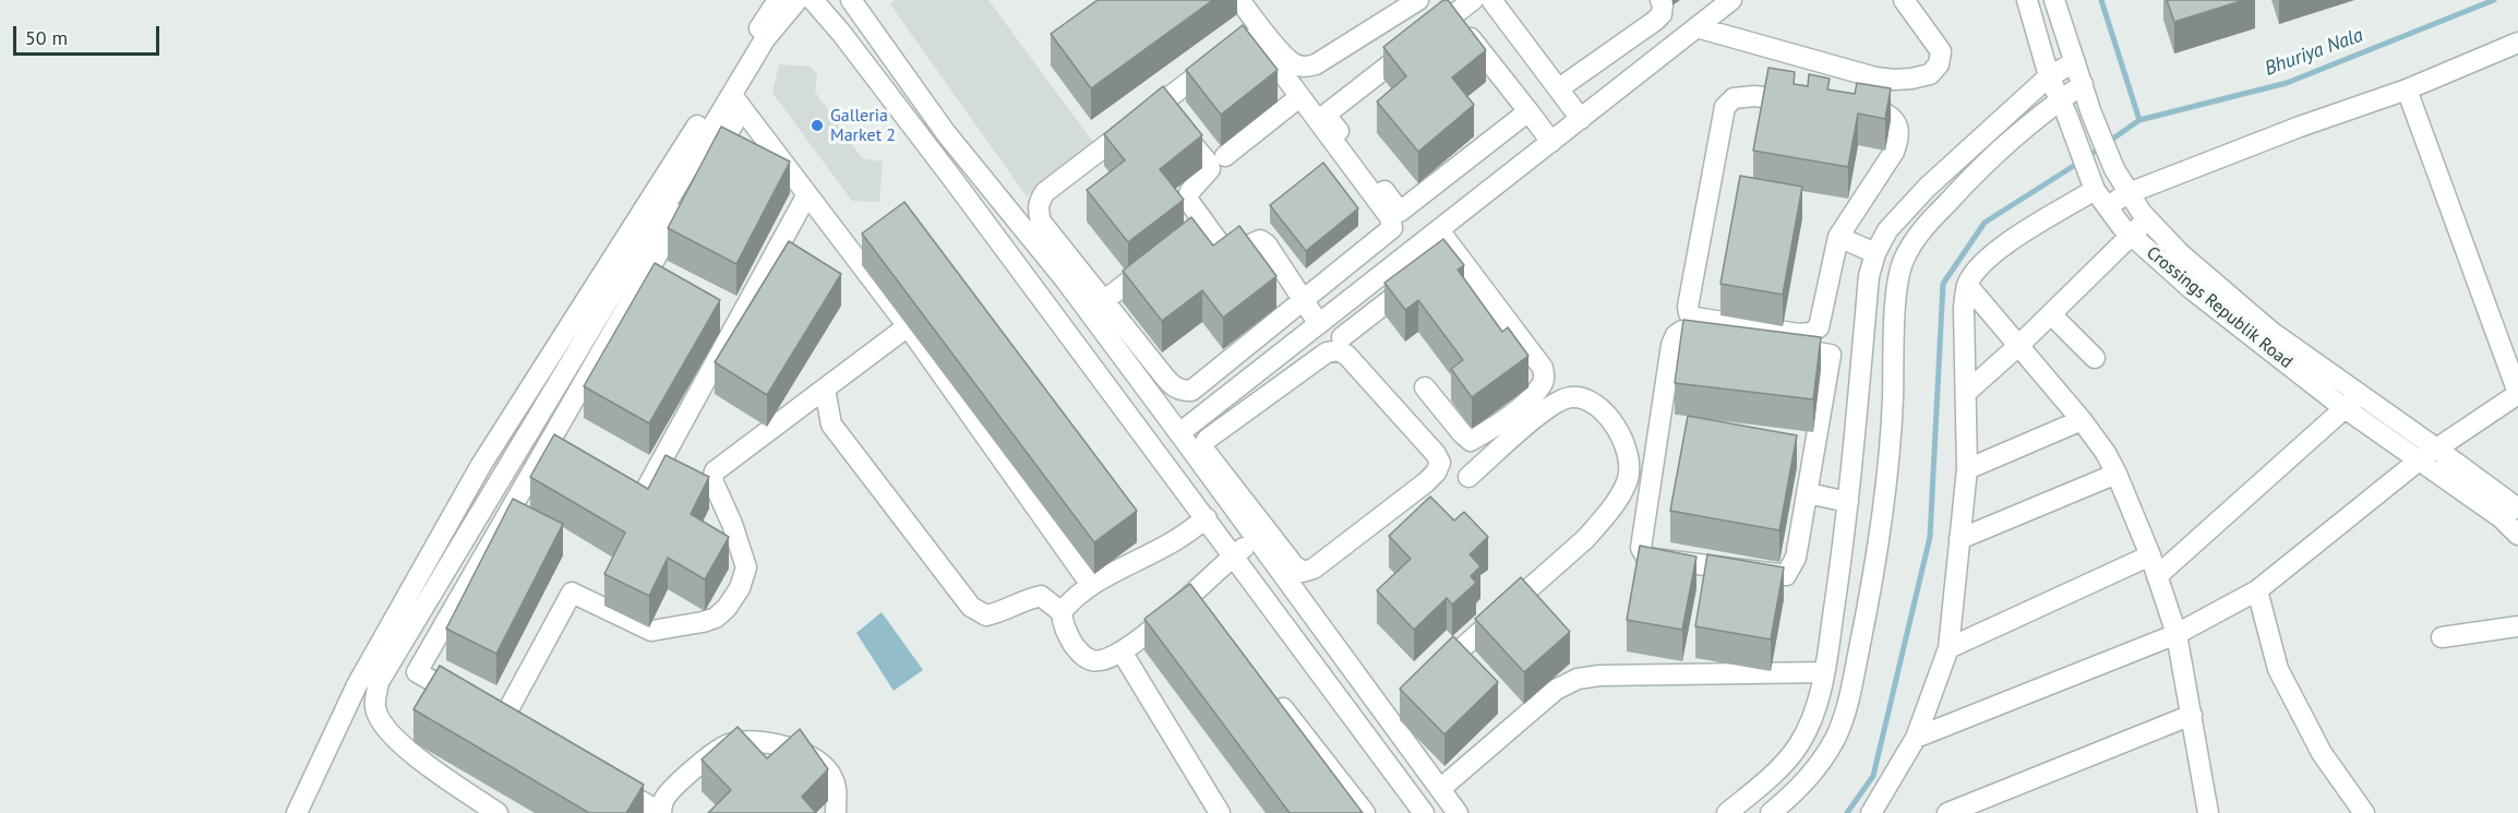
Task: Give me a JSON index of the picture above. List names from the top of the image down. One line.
{"streets":{"street":["Crossings Republik Road"]},"water":["Bhuriya Nala"],"places":["Galleria Market 2"],"scale_bar":"50 m"}
